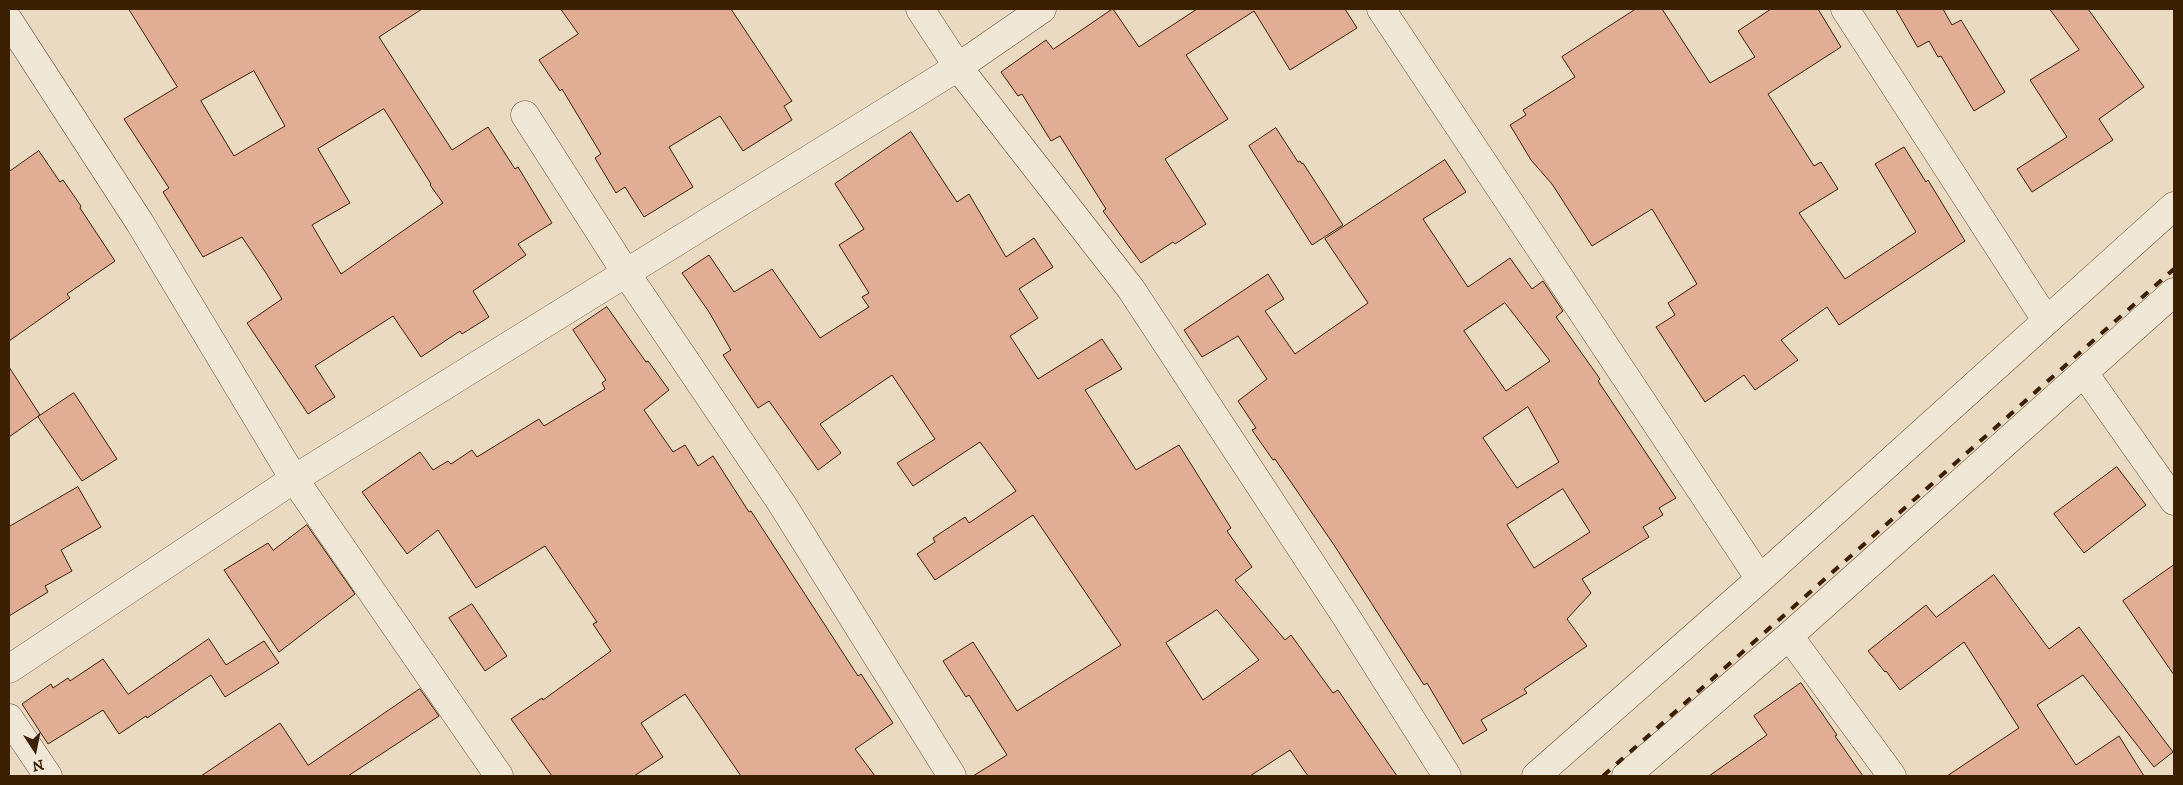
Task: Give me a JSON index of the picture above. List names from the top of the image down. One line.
{"north":"bottom"}
